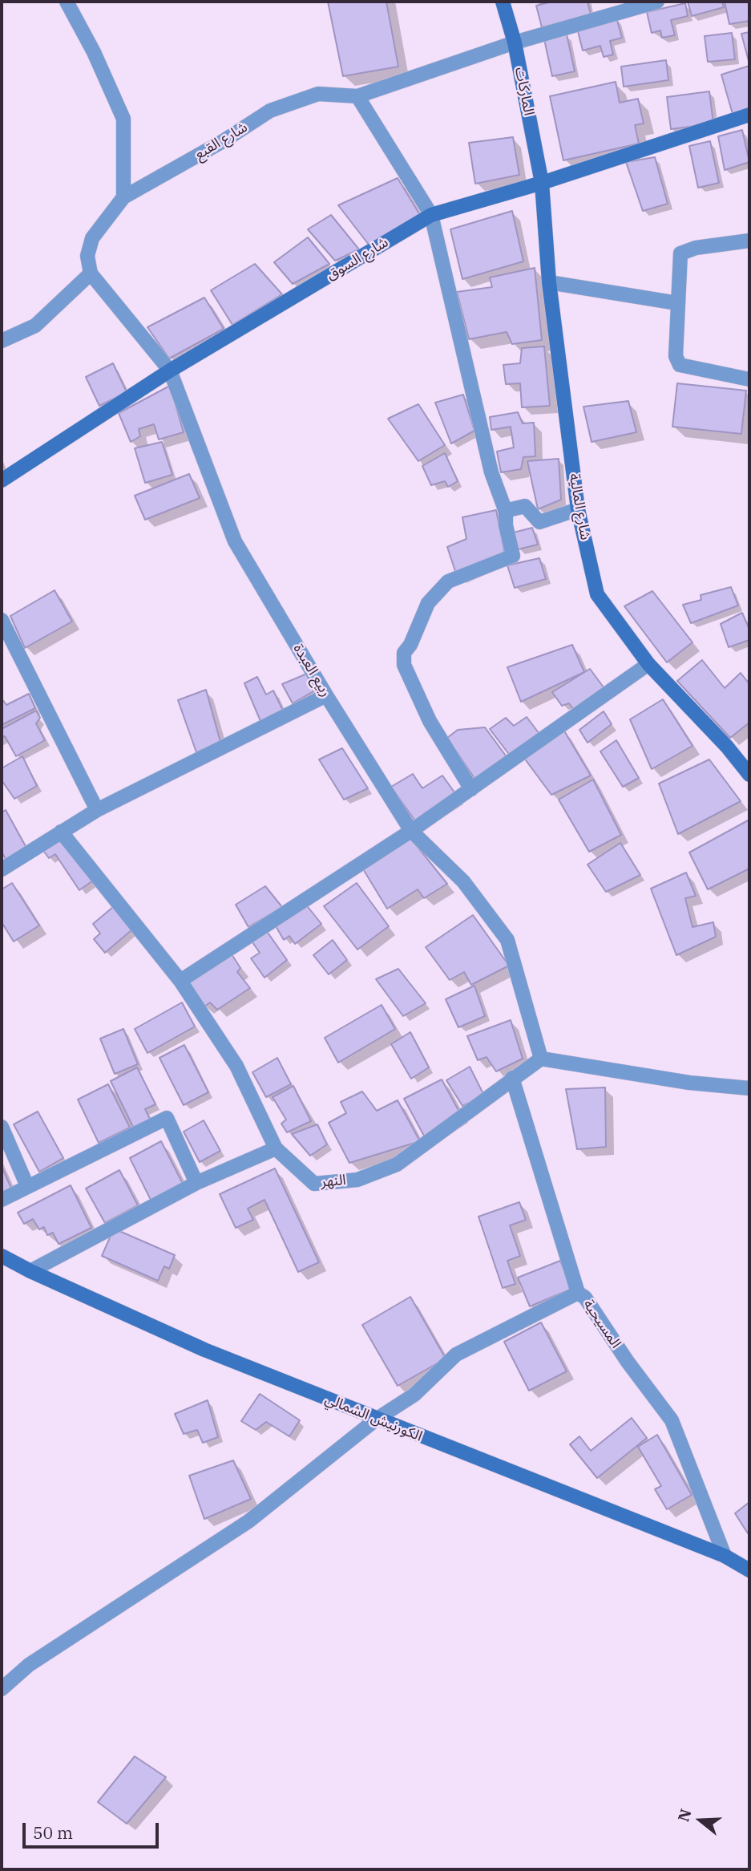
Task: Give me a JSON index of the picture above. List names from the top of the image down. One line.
{"streets":{"street":["الماركات","شارع القبع","شارع السوق","شارع المالية","ربيع العبدة","النهر","المسيحية","الكورنيش الشمالي"]},"crossings":[["الماركات","شارع القبع"],["الماركات","شارع السوق"],["الماركات","شارع المالية"],["شارع القبع","ربيع العبدة"],["شارع السوق","شارع المالية"],["شارع السوق","ربيع العبدة"],["ربيع العبدة","النهر"],["النهر","المسيحية"],["المسيحية","الكورنيش الشمالي"]],"scale_bar":"50 m","north":"left"}
